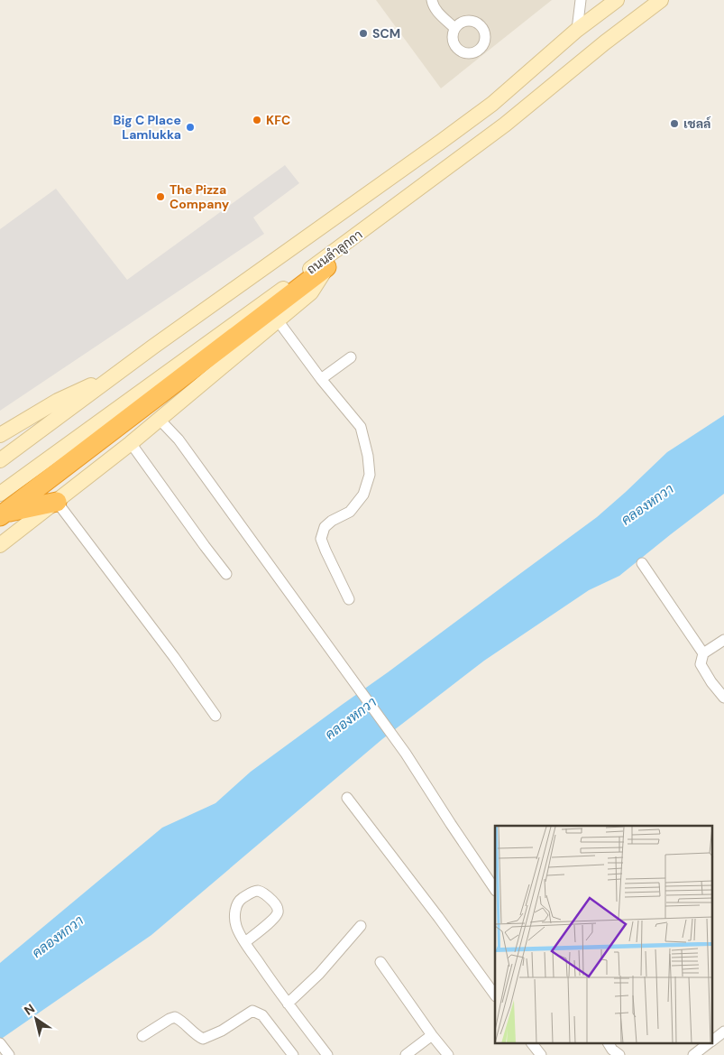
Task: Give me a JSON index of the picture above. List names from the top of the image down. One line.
{"streets":{"main road":["ถนนลำลูกกา"]},"water":["คลองหกวา"],"places":["SCM","KFC","เชลล์","Big C Place Lamlukka","The Pizza Company"],"north":"top left"}
